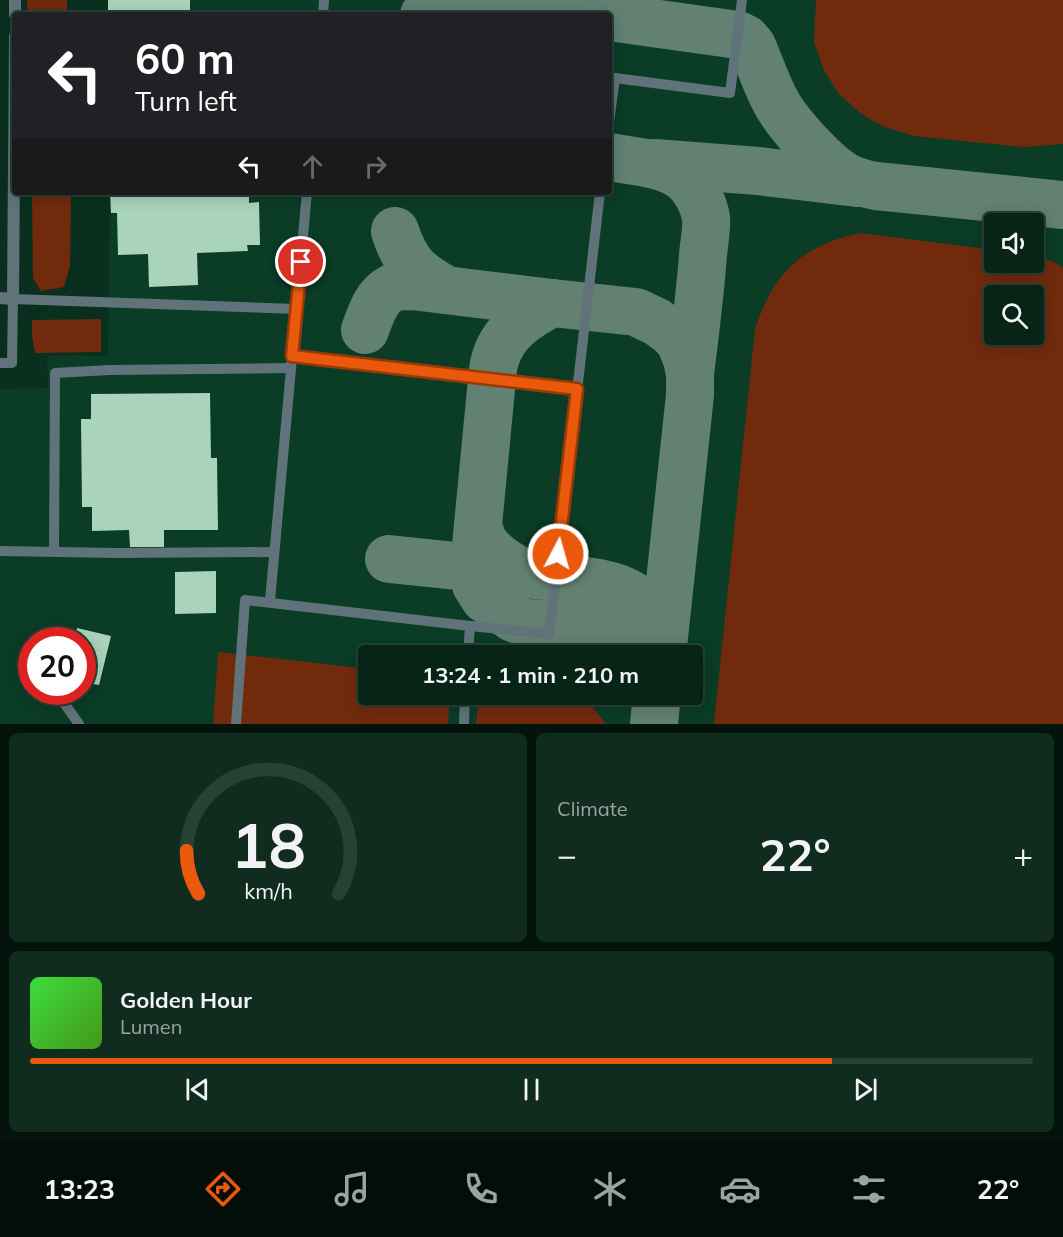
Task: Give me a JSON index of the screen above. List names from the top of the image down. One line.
{"page":{"turn":["60 m","Turn left"],"limit":"20","trip":"13:24 · 1 min · 210 m","tile":"Climate","heat":["−","22°","+"],"song":["Golden Hour","Lumen"],"tabs":["13:23","22°"],"gauge":["18","km/h"]}}
